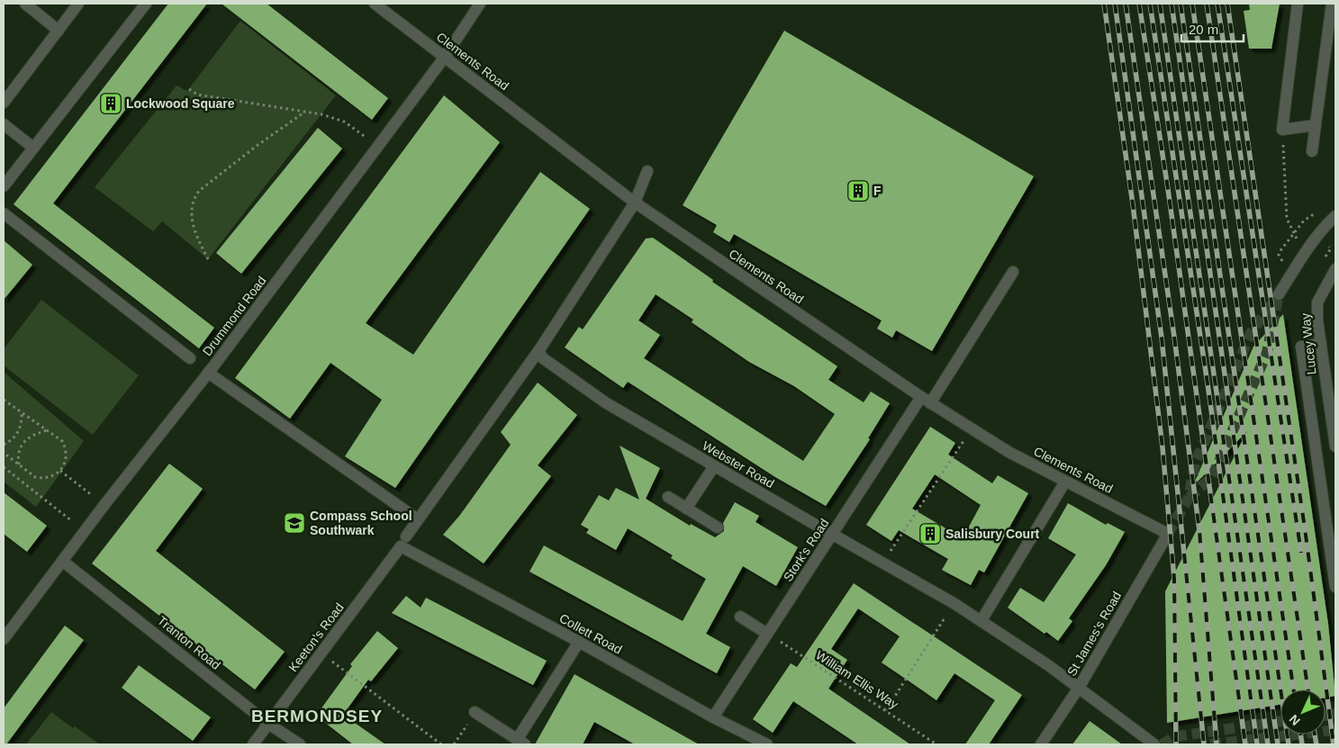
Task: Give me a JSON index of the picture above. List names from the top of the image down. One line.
{"streets":{"street":["Clements Road","Drummond Road","Lucey Way","Webster Road","Stork's Road","Collett Road","St James's Road","Keeton's Road","Tranton Road"],"path":["William Ellis Way"]},"crossings":[["Clements Road","Drummond Road"],["Clements Road","Stork's Road"],["Clements Road","St James's Road"],["Drummond Road","Tranton Road"],["Webster Road","Stork's Road"],["Webster Road","St James's Road"],["Webster Road","Keeton's Road"],["Stork's Road","Collett Road"],["Stork's Road","William Ellis Way"],["Collett Road","Keeton's Road"],["Keeton's Road","Tranton Road"]],"districts":["BERMONDSEY"],"places":{"building":["Lockwood Square","F","Salisbury Court"],"school or university":["Compass School Southwark"]},"scale_bar":"20 m","north":"bottom left"}
